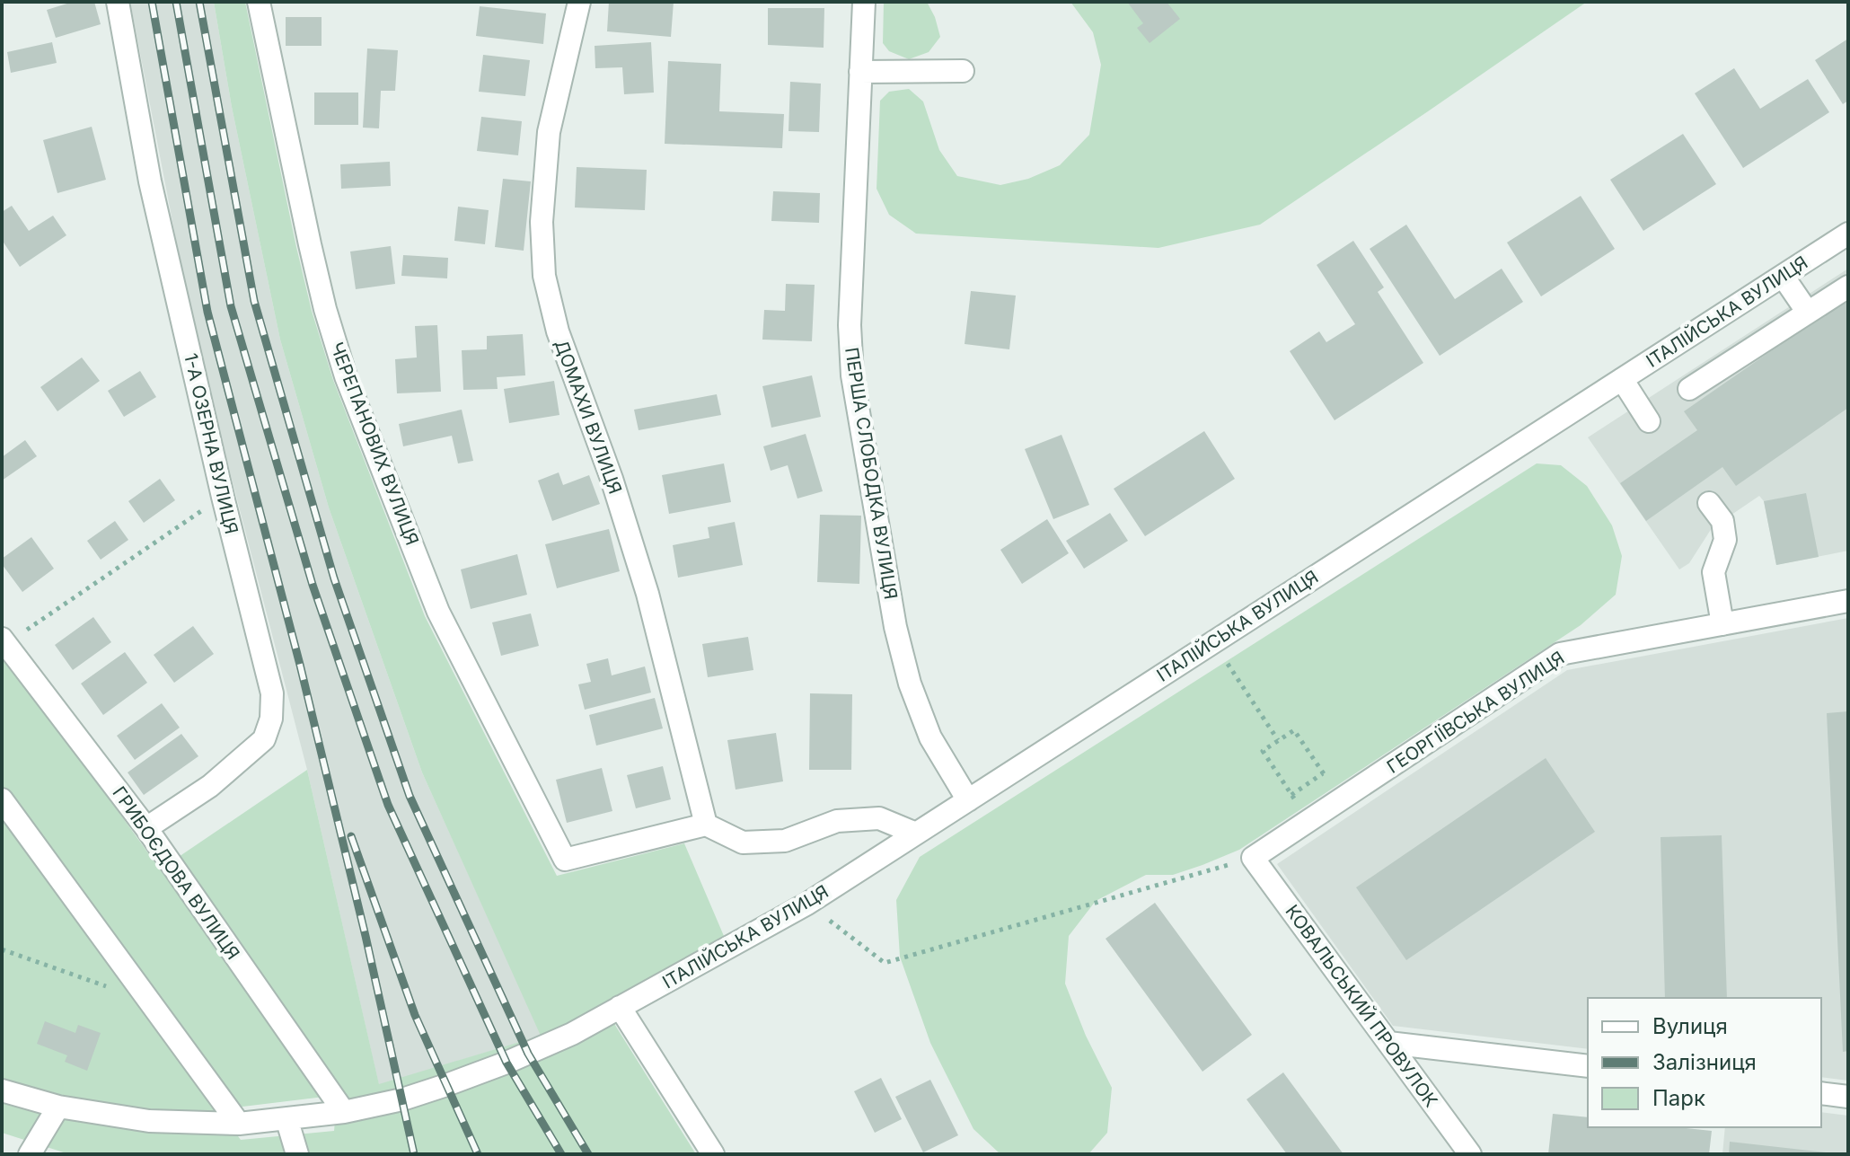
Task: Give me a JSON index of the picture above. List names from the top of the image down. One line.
{"streets":{"street":["ІТАЛІЙСЬКА ВУЛИЦЯ","ДОМАХИ ВУЛИЦЯ","1-А ОЗЕРНА ВУЛИЦЯ","ЧЕРЕПАНОВИХ ВУЛИЦЯ","ПЕРША СЛОБОДКА ВУЛИЦЯ","ГЕОРГІЇВСЬКА ВУЛИЦЯ","ГРИБОЄДОВА ВУЛИЦЯ","КОВАЛЬСЬКИЙ ПРОВУЛОК"]},"crossings":[["ІТАЛІЙСЬКА ВУЛИЦЯ","ПЕРША СЛОБОДКА ВУЛИЦЯ"],["ІТАЛІЙСЬКА ВУЛИЦЯ","ГРИБОЄДОВА ВУЛИЦЯ"],["ДОМАХИ ВУЛИЦЯ","ЧЕРЕПАНОВИХ ВУЛИЦЯ"],["1-А ОЗЕРНА ВУЛИЦЯ","ГРИБОЄДОВА ВУЛИЦЯ"],["ГЕОРГІЇВСЬКА ВУЛИЦЯ","КОВАЛЬСЬКИЙ ПРОВУЛОК"]],"legend":["Вулиця","Залізниця","Парк"]}
